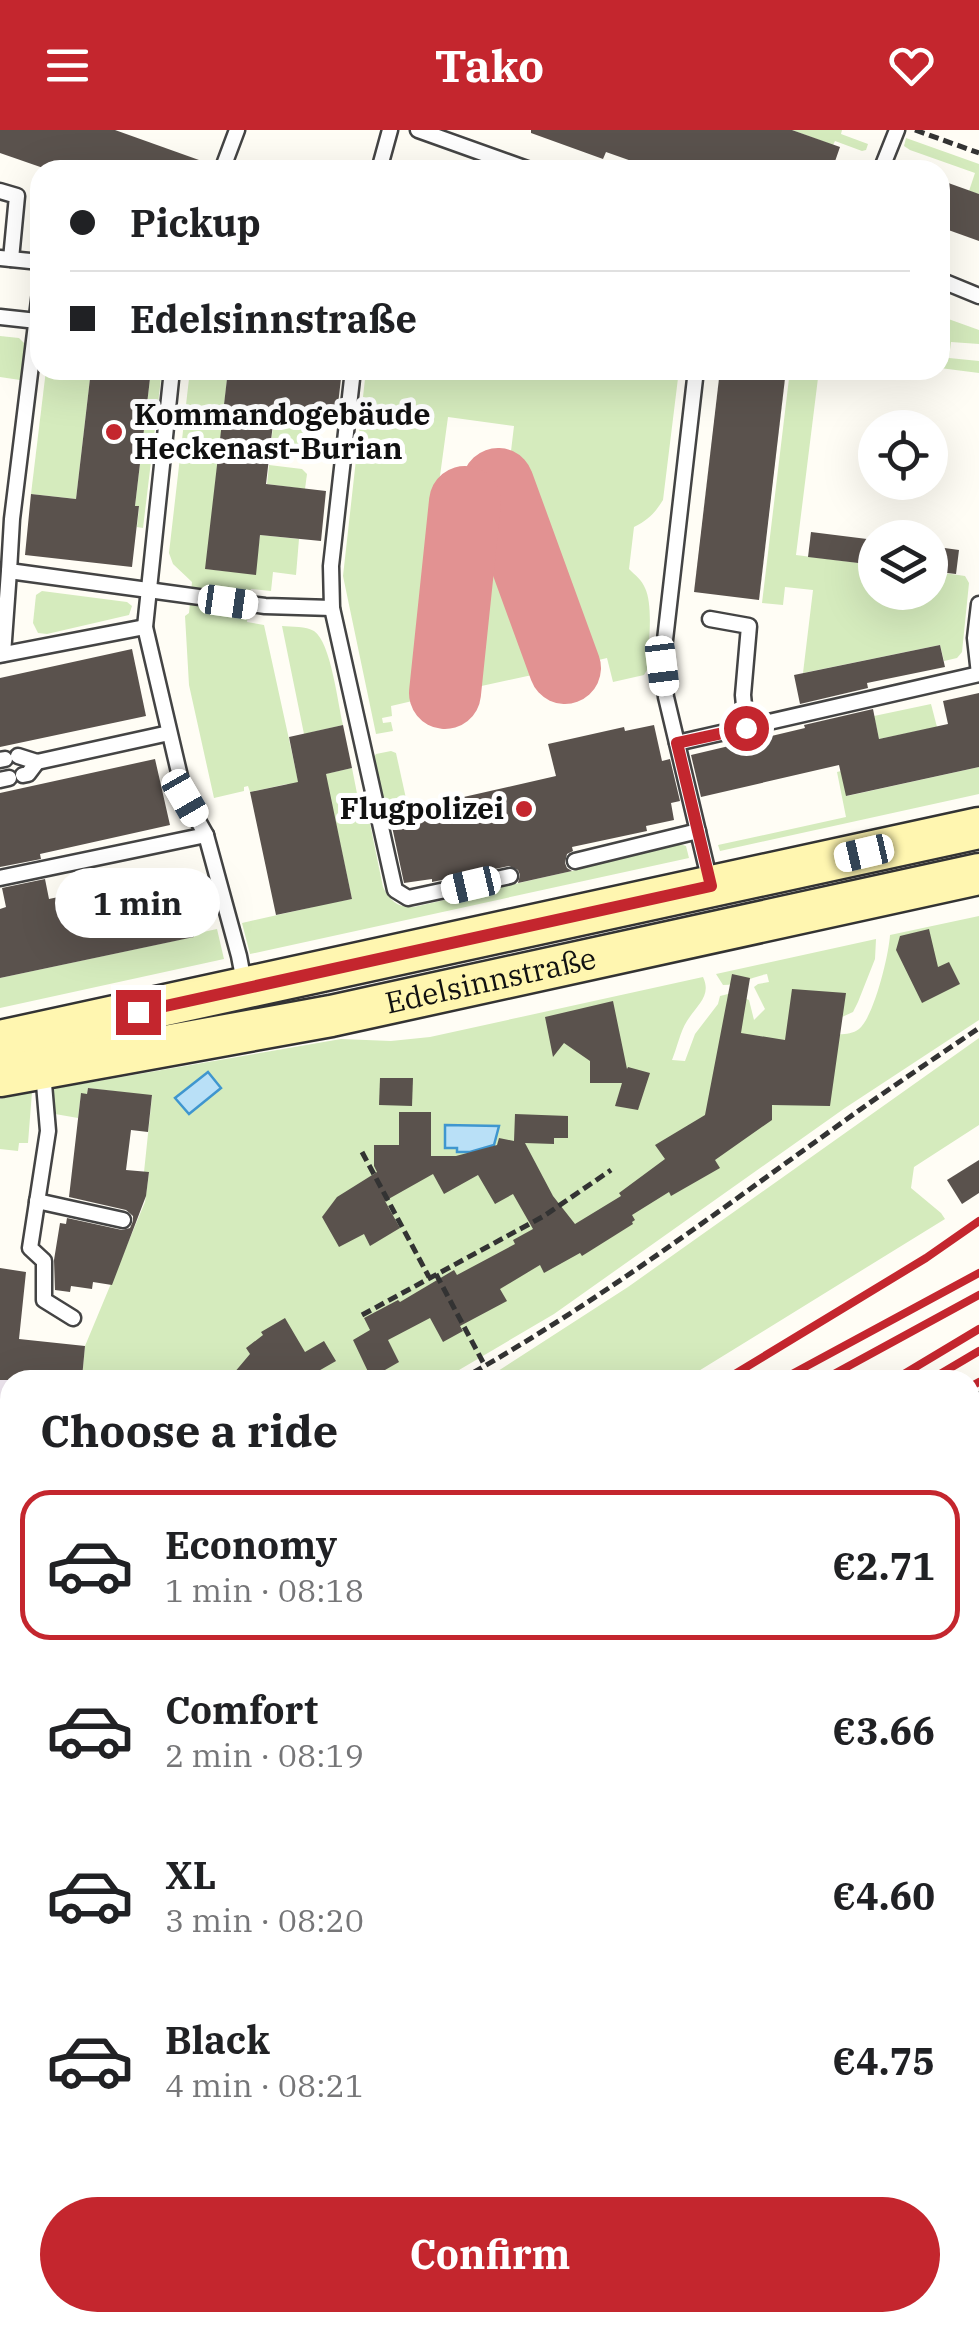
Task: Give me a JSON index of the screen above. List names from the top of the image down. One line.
{"streets":{"main road":["Edelsinnstraße"]},"places":["Kommandogebäude Heckenast-Burian","Flugpolizei"],"page":{"header":"Tako","banner":["Pickup","Edelsinnstraße"],"bubble":"1 min","heading":"Choose a ride","list":[{"name":"Economy","note":"1 min · 08:18","value":"€2.71"},{"name":"Comfort","note":"2 min · 08:19","value":"€3.66"},{"name":"XL","note":"3 min · 08:20","value":"€4.60"},{"name":"Black","note":"4 min · 08:21","value":"€4.75"}],"buttons":"Confirm"}}
